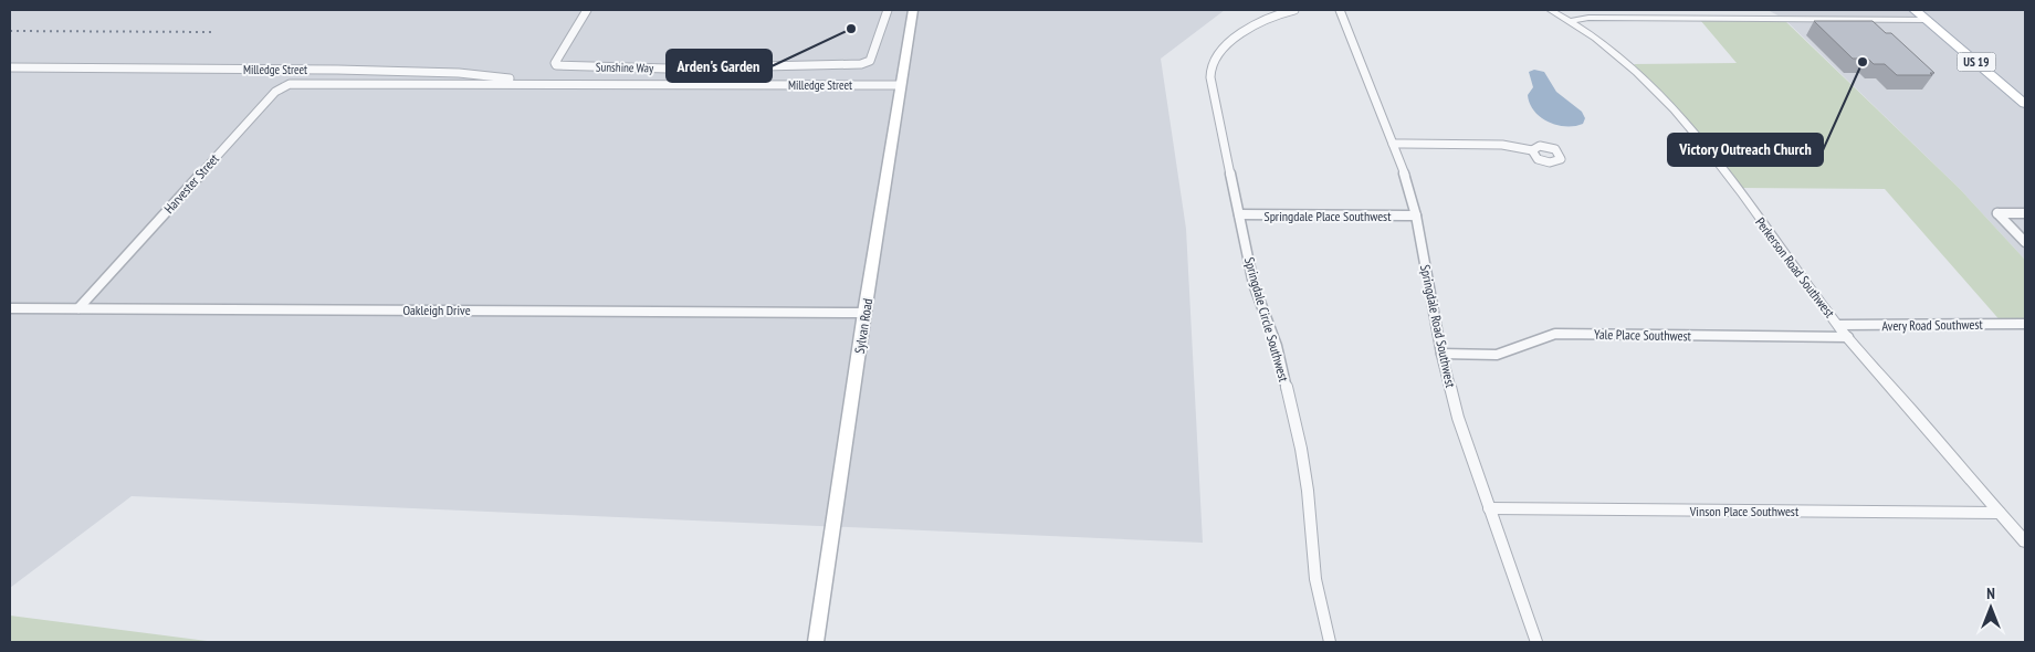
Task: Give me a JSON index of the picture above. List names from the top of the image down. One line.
{"streets":{"main road":["US 19","Sylvan Road"],"street":["Sunshine Way","Milledge Street","Harvester Street","Springdale Place Southwest","Perkerson Road Southwest","Oakleigh Drive","Springdale Circle Southwest","Avery Road Southwest","Springdale Road Southwest","Yale Place Southwest","Vinson Place Southwest"]},"crossings":[["Milledge Street","Harvester Street"],["Milledge Street","Sylvan Road"],["Harvester Street","Oakleigh Drive"],["Springdale Place Southwest","Springdale Circle Southwest"],["Springdale Place Southwest","Springdale Road Southwest"],["Perkerson Road Southwest","Avery Road Southwest"],["Perkerson Road Southwest","Yale Place Southwest"],["Perkerson Road Southwest","Vinson Place Southwest"],["Oakleigh Drive","Sylvan Road"],["Springdale Road Southwest","Yale Place Southwest"],["Springdale Road Southwest","Vinson Place Southwest"]],"places":["Arden's Garden","Victory Outreach Church"],"north":"top"}
